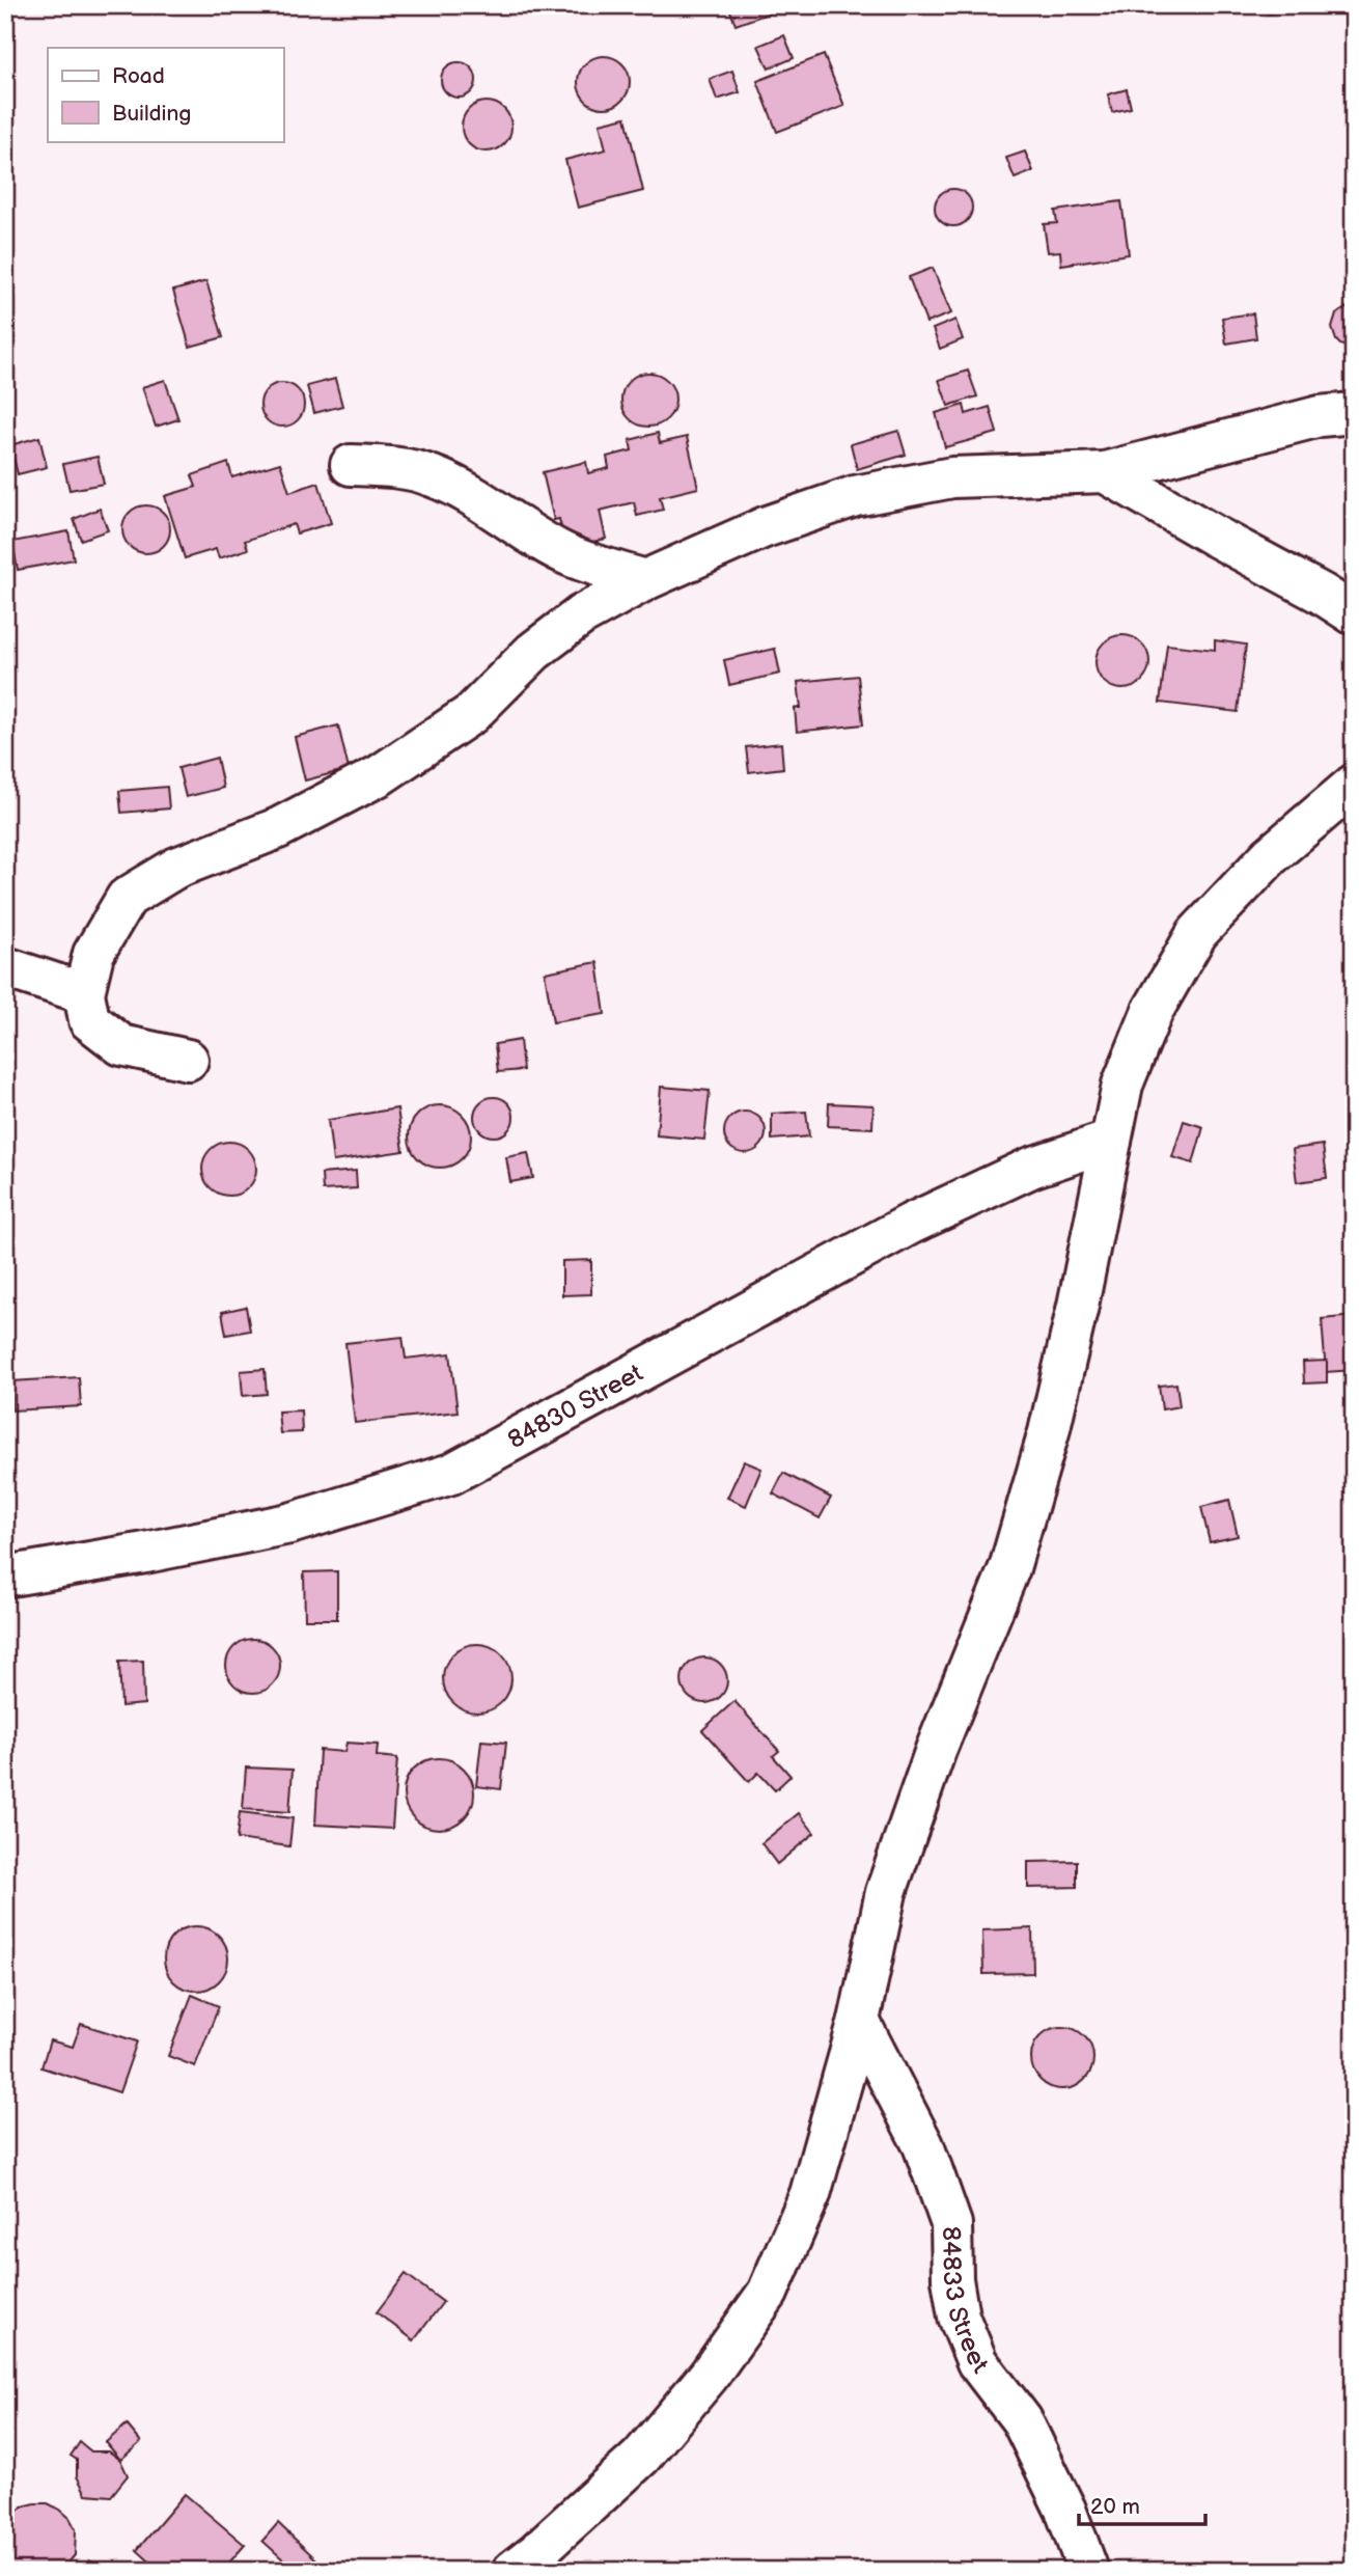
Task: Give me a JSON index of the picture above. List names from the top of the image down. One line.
{"streets":{"street":["84830 Street","84833 Street"]},"legend":["Road","Building"],"scale_bar":"20 m"}
